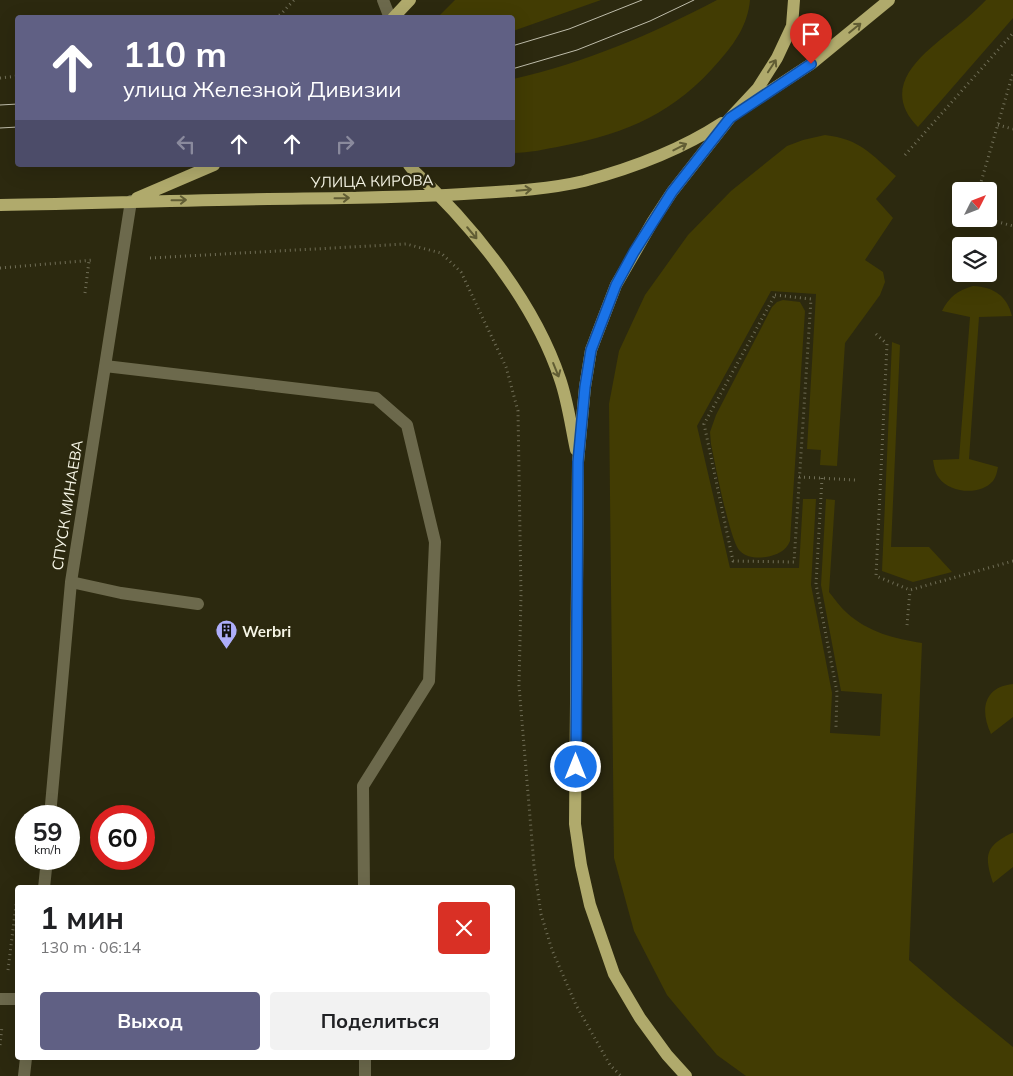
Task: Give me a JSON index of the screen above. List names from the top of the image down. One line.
{"streets":{"main road":["УЛИЦА КИРОВА"],"street":["СПУСК МИНАЕВА"]},"crossings":[["УЛИЦА КИРОВА","СПУСК МИНАЕВА"]],"one_way":["УЛИЦА КИРОВА"],"places":{"building":["Werbri"]},"north":"top right","page":{"turn":["110 m","улица Железной Дивизии"],"speed":"59 km/h","limit":"60","heading":["1 мин","130 m · 06:14"],"buttons":["Выход","Поделиться"]}}
